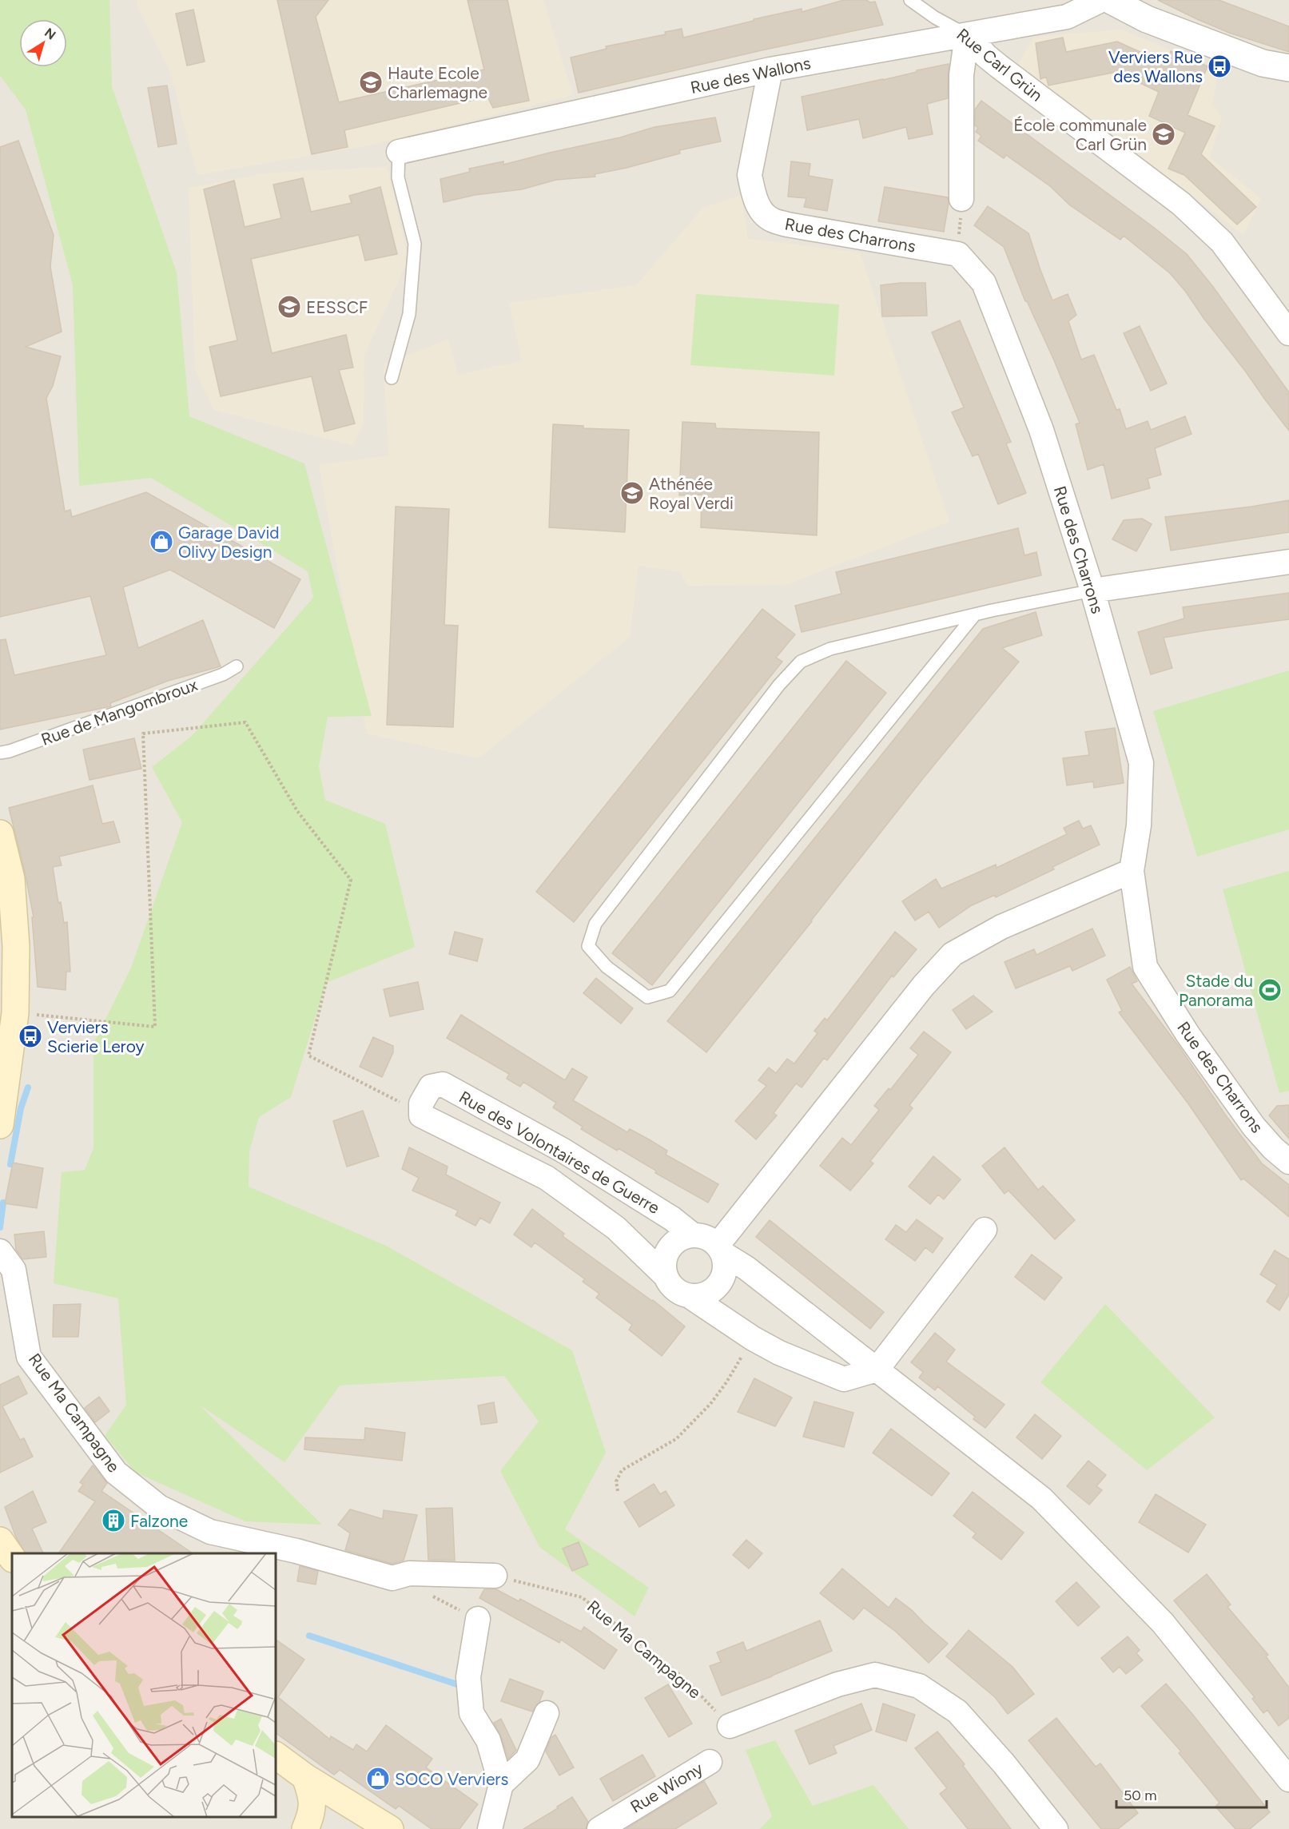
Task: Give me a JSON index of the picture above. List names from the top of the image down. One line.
{"streets":{"street":["Rue Carl Grün","Rue des Wallons","Rue des Charrons","Rue des Volontaires de Guerre","Rue Ma Campagne","Rue Wiony"],"lane":["Rue de Mangombroux"]},"crossings":[["Rue Carl Grün","Rue des Wallons"],["Rue des Wallons","Rue des Charrons"]],"places":{"bus stop":["Verviers Rue des Wallons","Verviers Scierie Leroy"],"school or university":["Haute Ecole Charlemagne","École communale Carl Grün","EESSCF","Athénée Royal Verdi"],"shop":["Garage David Olivy Design","SOCO Verviers"],"sports":["Stade du Panorama"],"building":["Falzone"]},"scale_bar":"50 m","north":"top right"}
